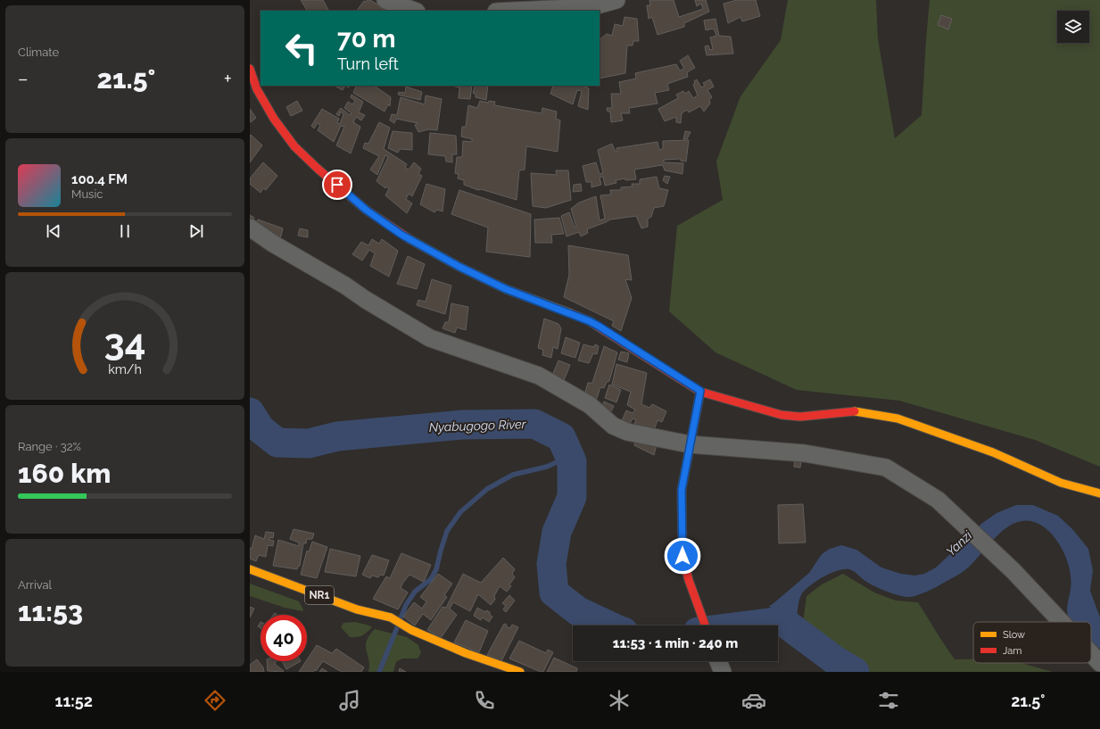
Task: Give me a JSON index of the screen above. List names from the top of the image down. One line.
{"streets":{"main road":["NR1"]},"water":["Nyabugogo River","Yanzi"],"legend":["Slow","Jam"],"page":{"tile":["Climate",["Range · 32%","160 km"],["Arrival","11:53"]],"turn":["70 m","Turn left"],"heat":["−","21.5°","+"],"song":["100.4 FM","Music"],"limit":"40","trip":"11:53 · 1 min · 240 m","tabs":["11:52","21.5°"],"gauge":["34","km/h"]}}
